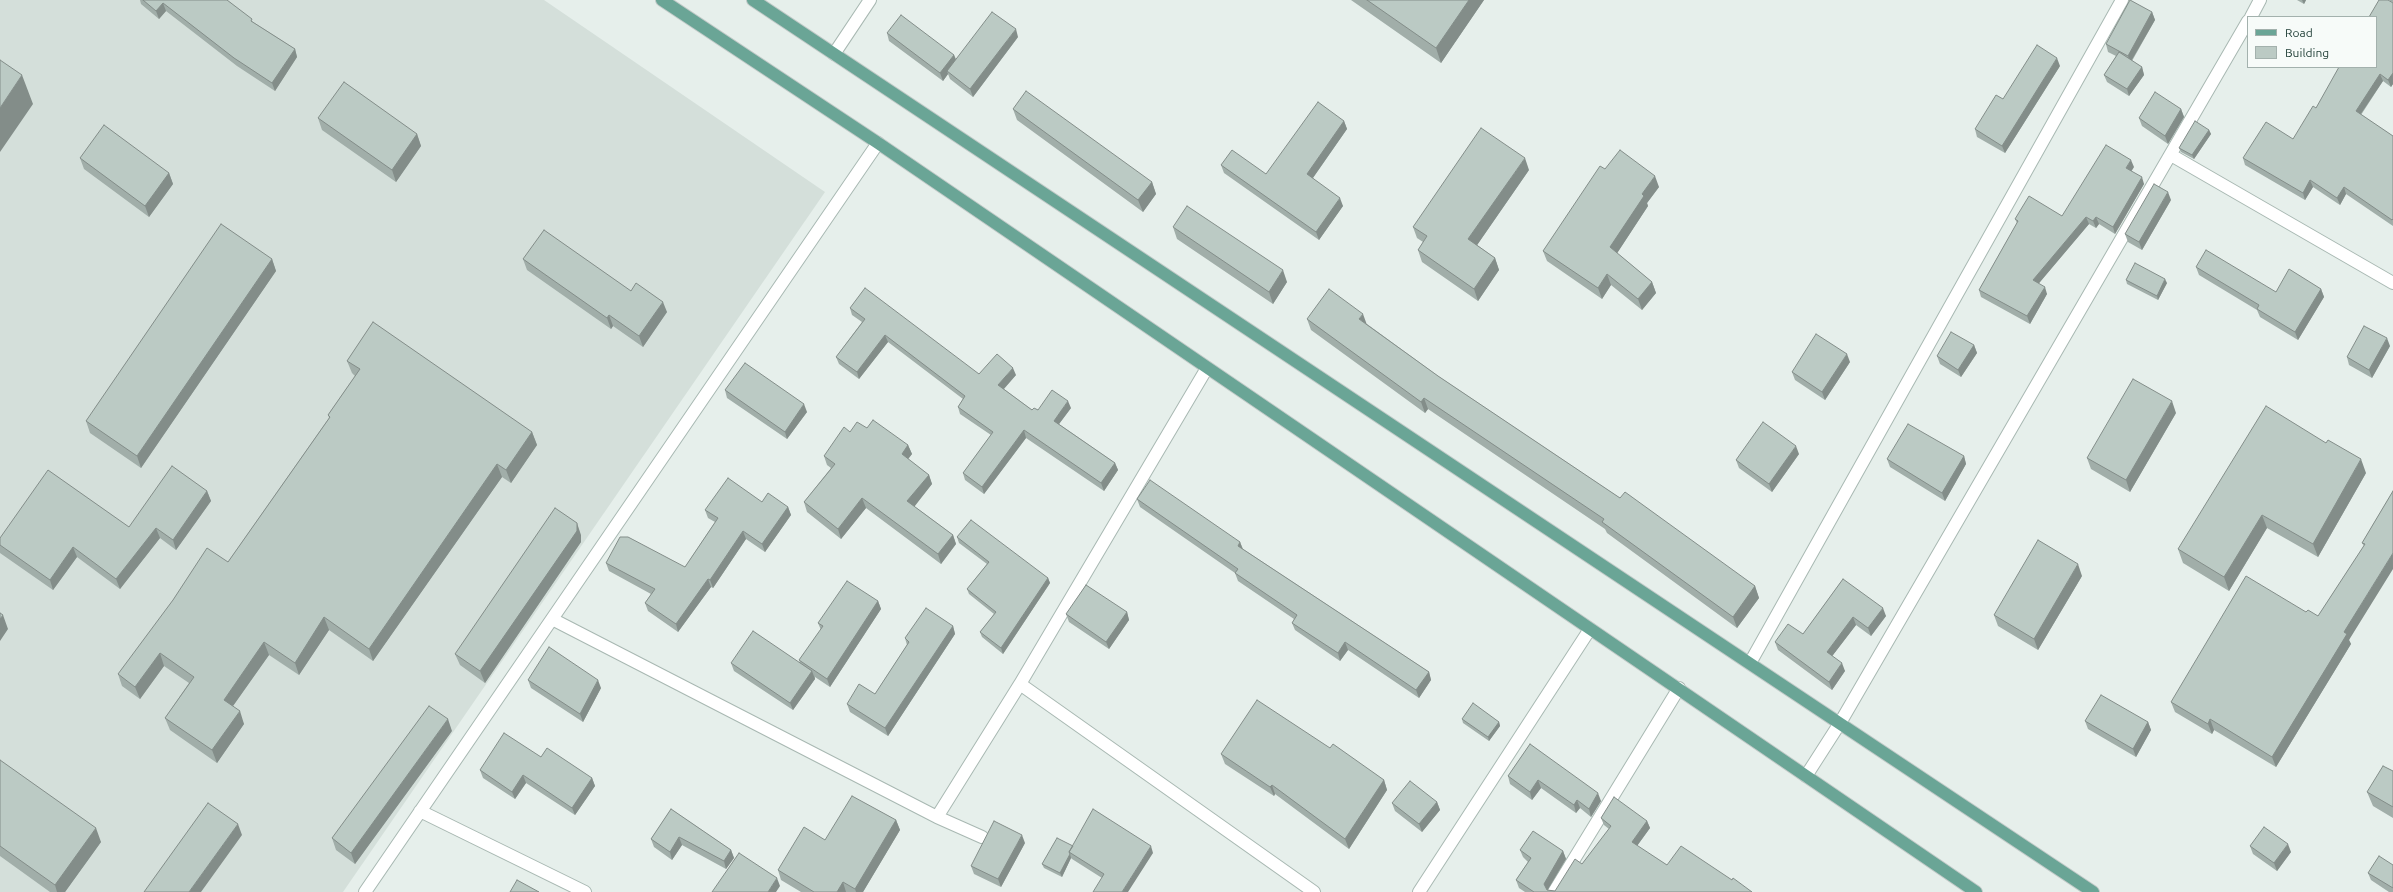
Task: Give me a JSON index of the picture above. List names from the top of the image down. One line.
{"legend":["Road","Building"]}
